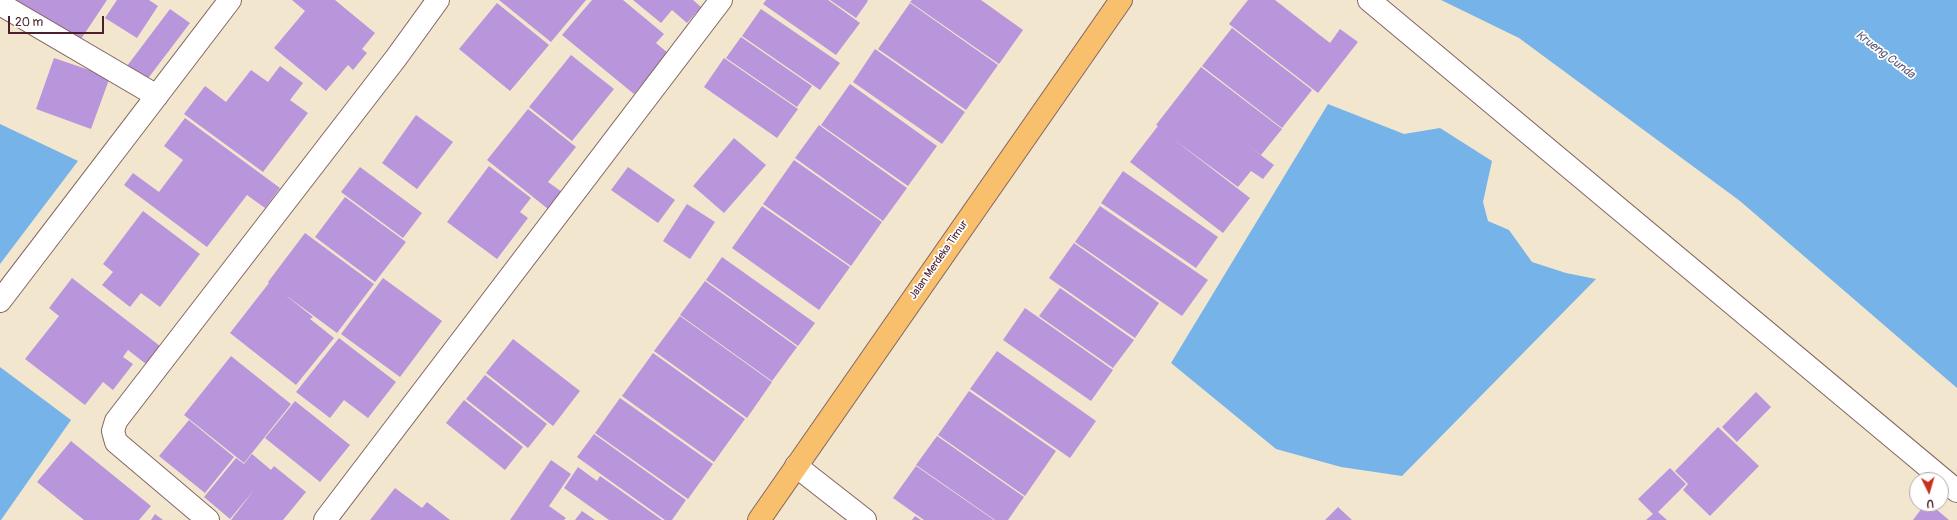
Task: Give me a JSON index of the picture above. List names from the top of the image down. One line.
{"streets":{"main road":["Jalan Merdeka Timur"]},"water":["Krueng Cunda"],"scale_bar":"20 m","north":"bottom"}
